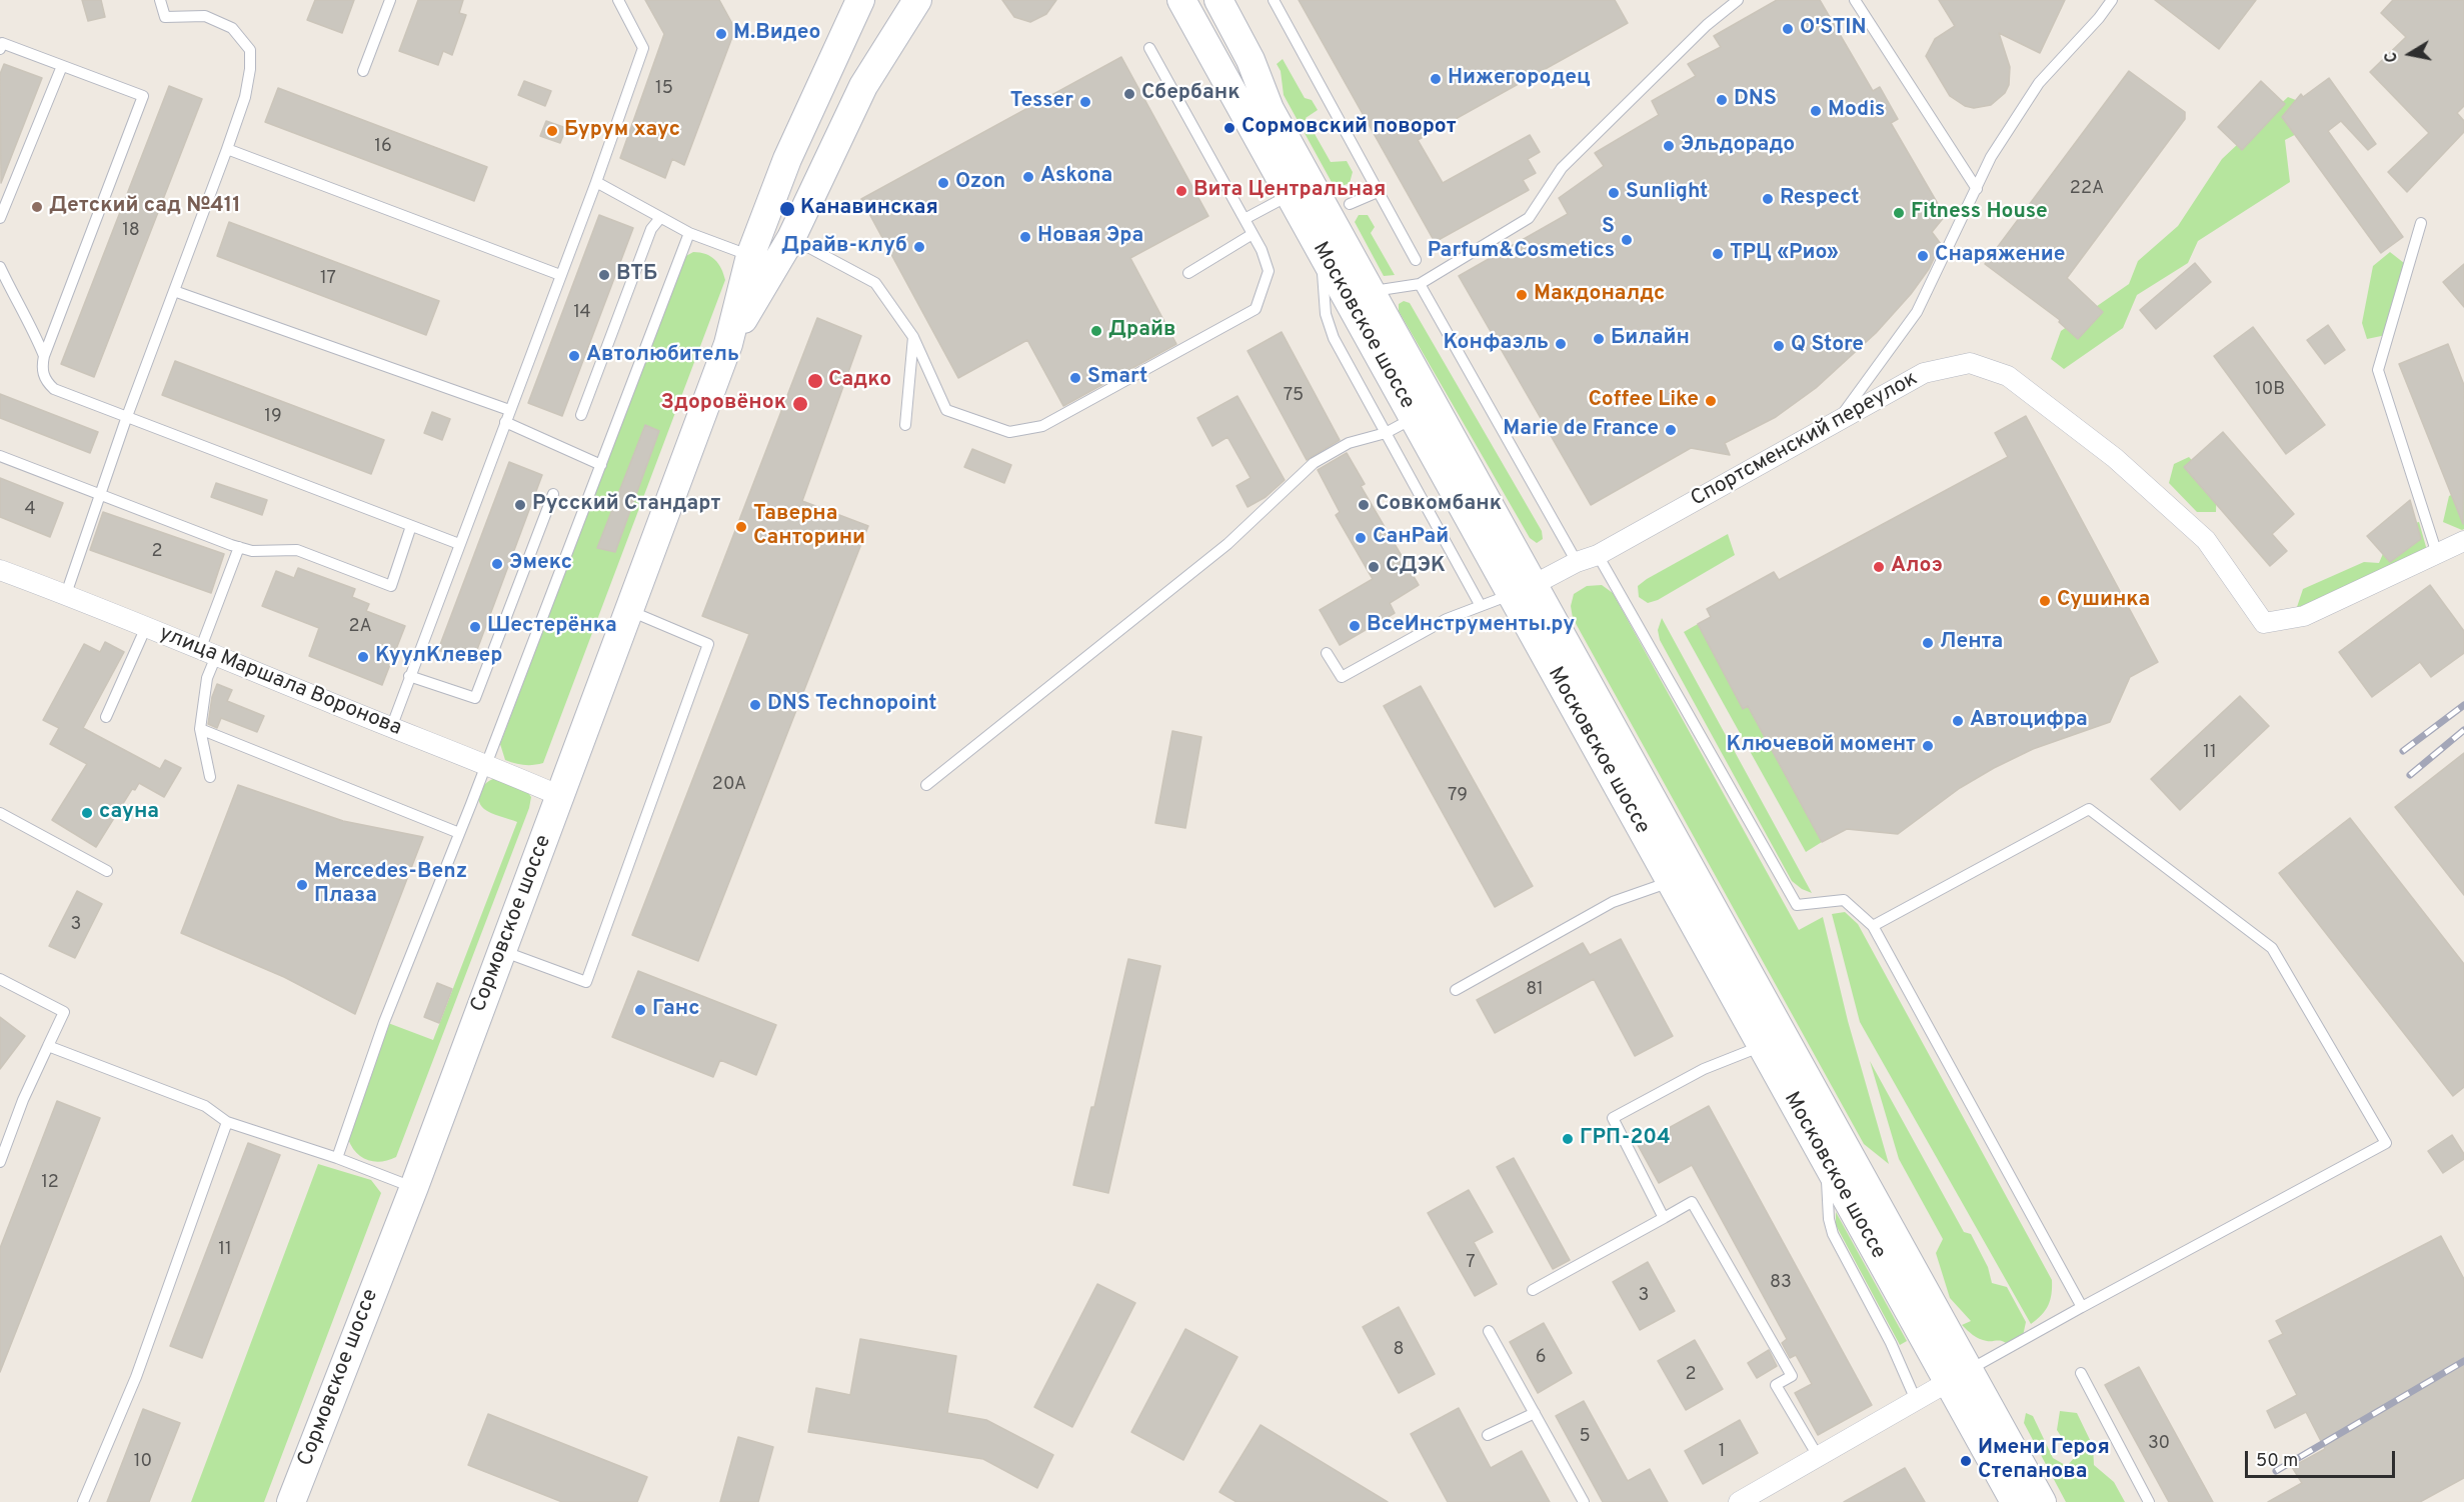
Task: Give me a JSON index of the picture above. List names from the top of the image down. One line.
{"streets":{"main road":["Московское шоссе","Сормовское шоссе"],"street":["Спортсменский переулок","улица Маршала Воронова"]},"crossings":[["Московское шоссе","Спортсменский переулок"],["улица Маршала Воронова","Сормовское шоссе"]],"places":["O'STIN","М.Видео","Нижегородец","Сбербанк","DNS","Tesser","Modis","Сормовский поворот","Бурум хаус","Эльдорадо","Askona","Ozon","Вита Центральная","Sunlight","Respect","Детский сад №411","Канавинская","Fitness House","Новая Эра","S Parfum&Cosmetics","Драйв-клуб","ТРЦ «Рио»","Снаряжение","ВТБ","Макдоналдс","Драйв","Билайн","Конфаэль","Q Store","Автолюбитель","Smart","Садко","Coffee Like","Здоровёнок","Marie de France","Русский Стандарт","Совкомбанк","Таверна Санторини","СанРай","Эмекс","СДЭК","Алоэ","Сушинка","ВсеИнструменты.ру","Шестерёнка","Лента","КуулКлевер","DNS Technopoint","Автоцифра","Ключевой момент","сауна","Mercedes-Benz Плаза","Ганс","ГРП-204","Имени Героя Степанова"],"house_numbers":["15","16","22А","18","17","14","10В","75","19","4","2","2А","11","20А","79","3","81","12","11","7","83","3","8","6","2","5","30","1","10"],"scale_bar":"50 m","north":"left"}
